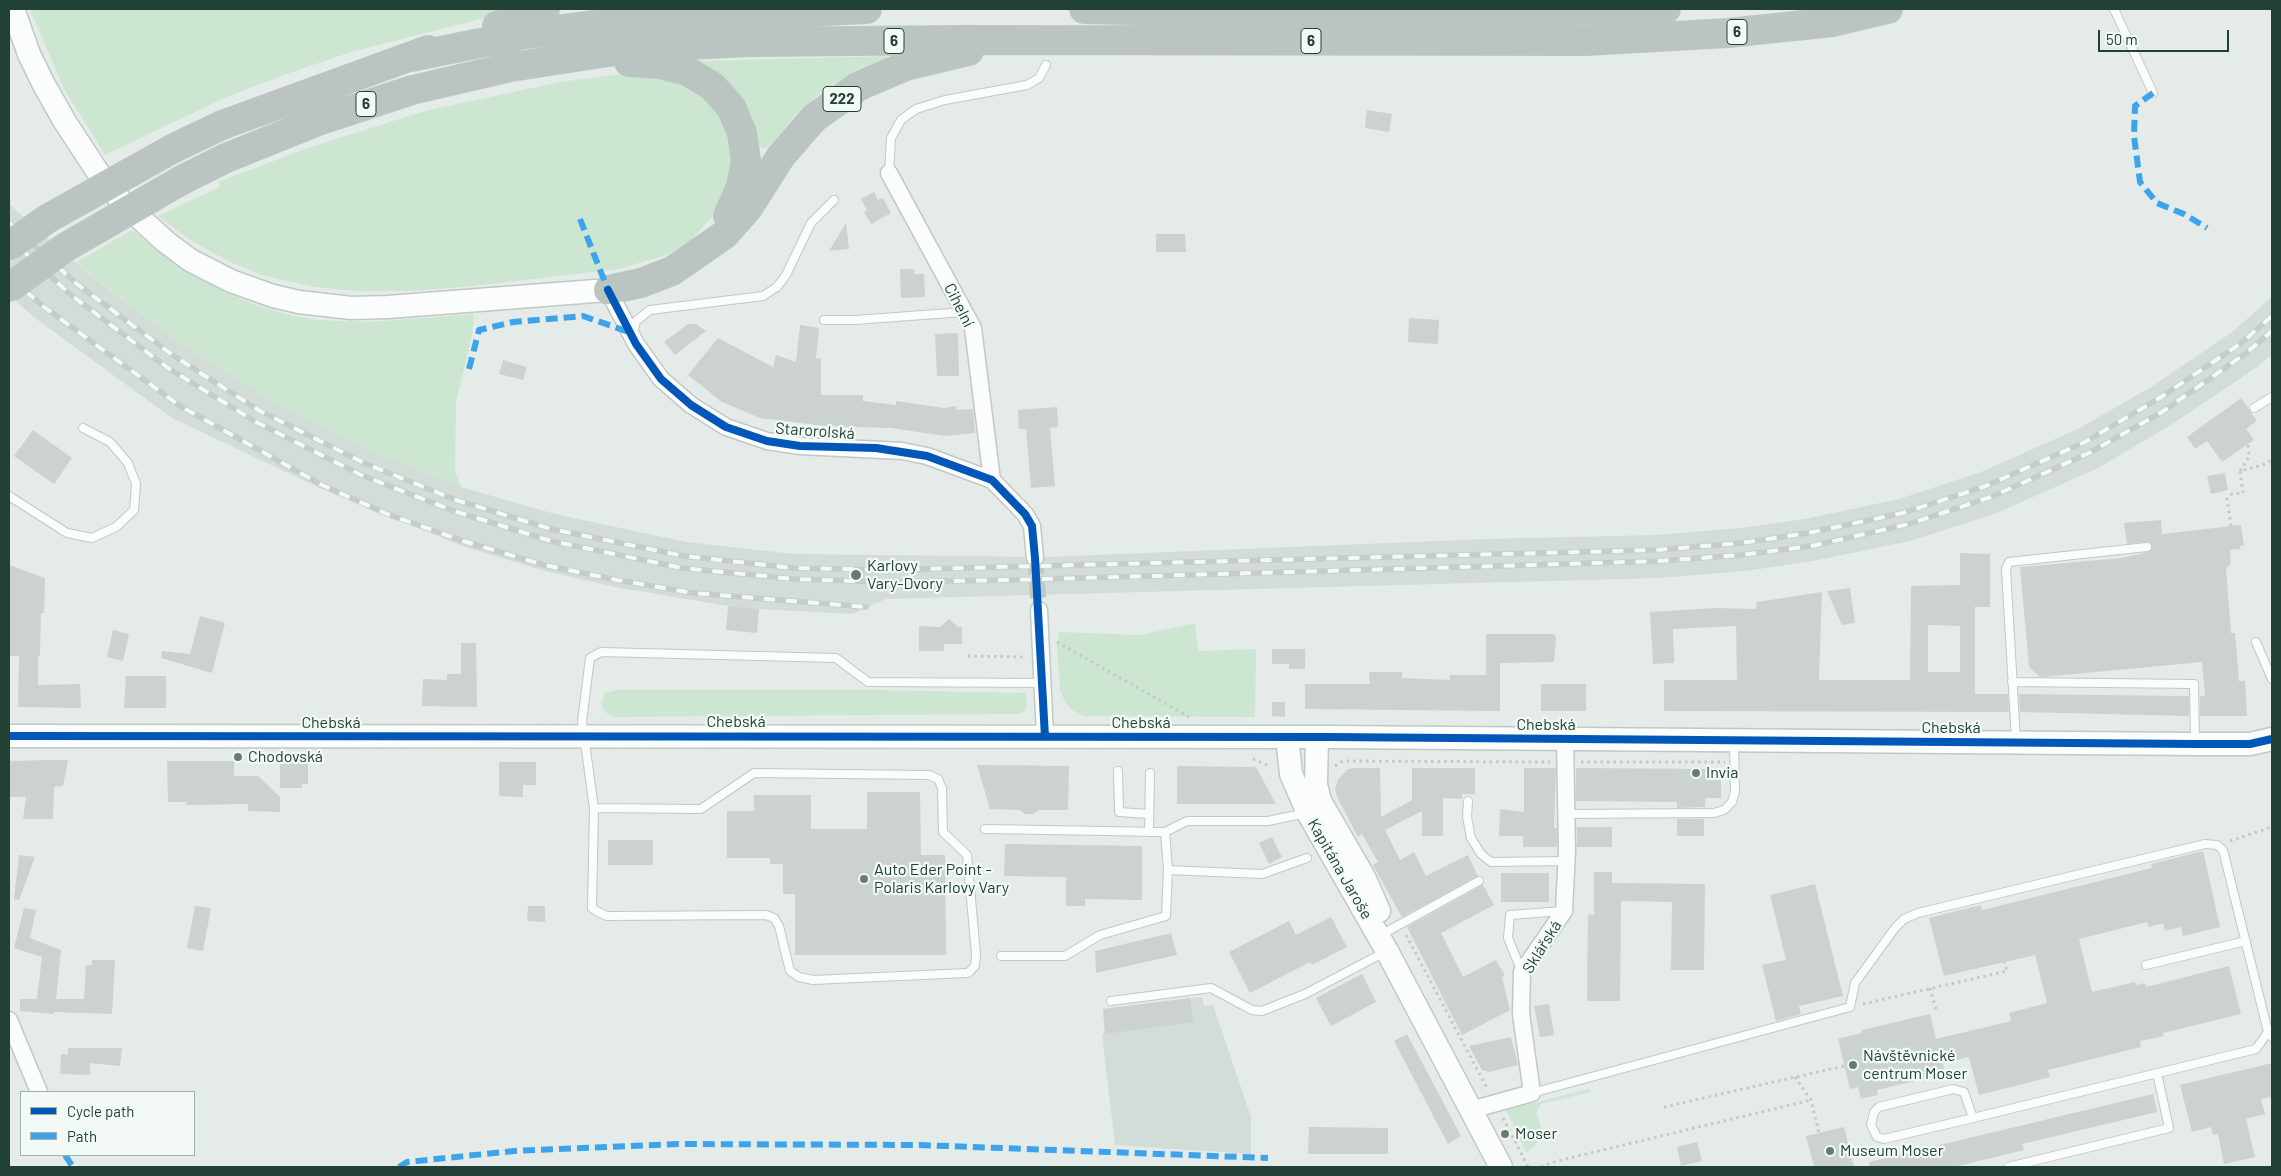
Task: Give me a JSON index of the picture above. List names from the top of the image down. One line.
{"streets":{"highway":["6","222"],"street":["Cihelní","Starorolská","Chebská","Kapitána Jaroše","Sklářská"]},"crossings":[["6","222"],["222","Starorolská"],["Cihelní","Starorolská"],["Chebská","Kapitána Jaroše"],["Chebská","Sklářská"]],"places":["Karlovy Vary-Dvory","Chodovská","Invia","Auto Eder Point - Polaris Karlovy Vary","Návštěvnické centrum Moser","Moser","Museum Moser"],"legend":["Cycle path","Path"],"scale_bar":"50 m"}
